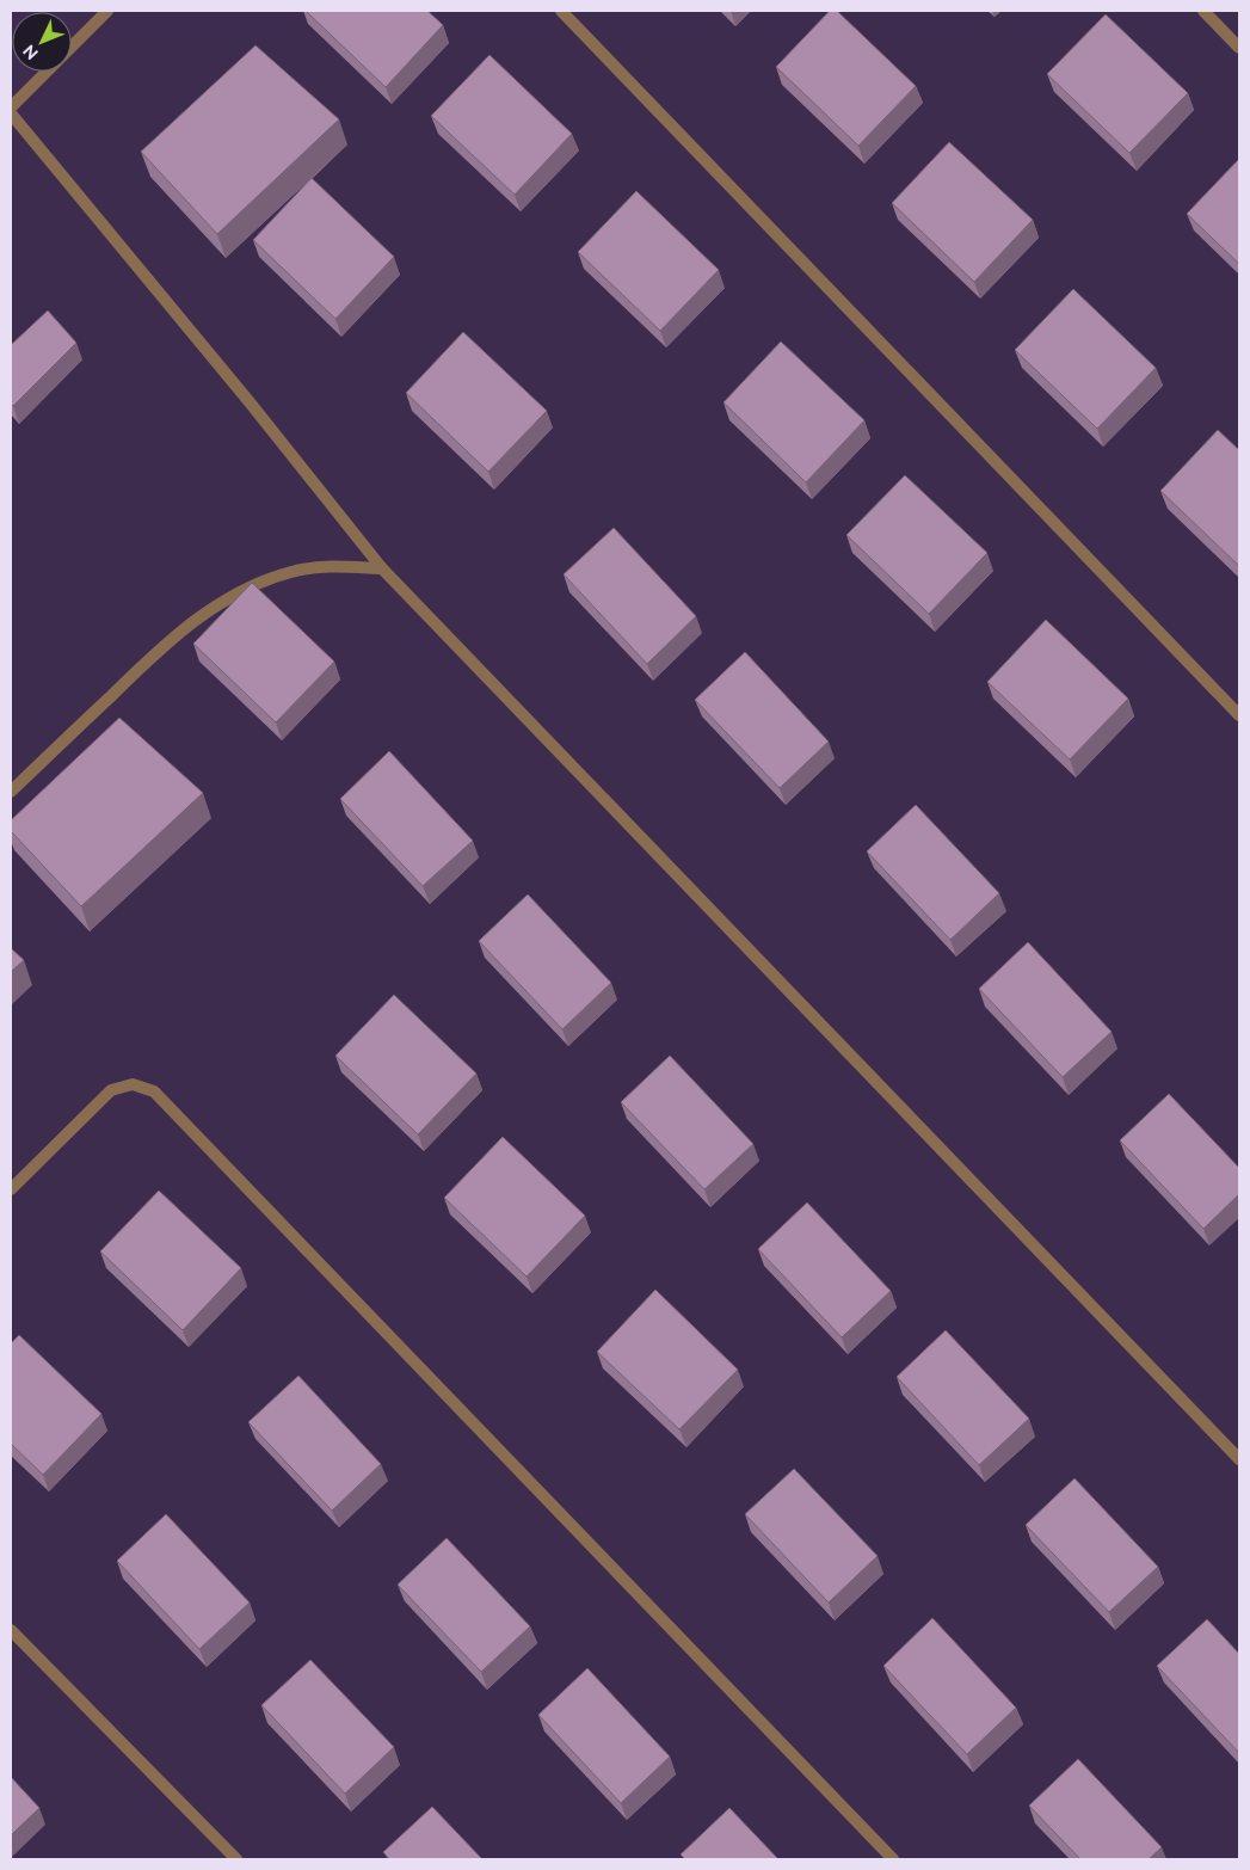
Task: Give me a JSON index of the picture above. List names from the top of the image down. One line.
{"north":"bottom left"}
